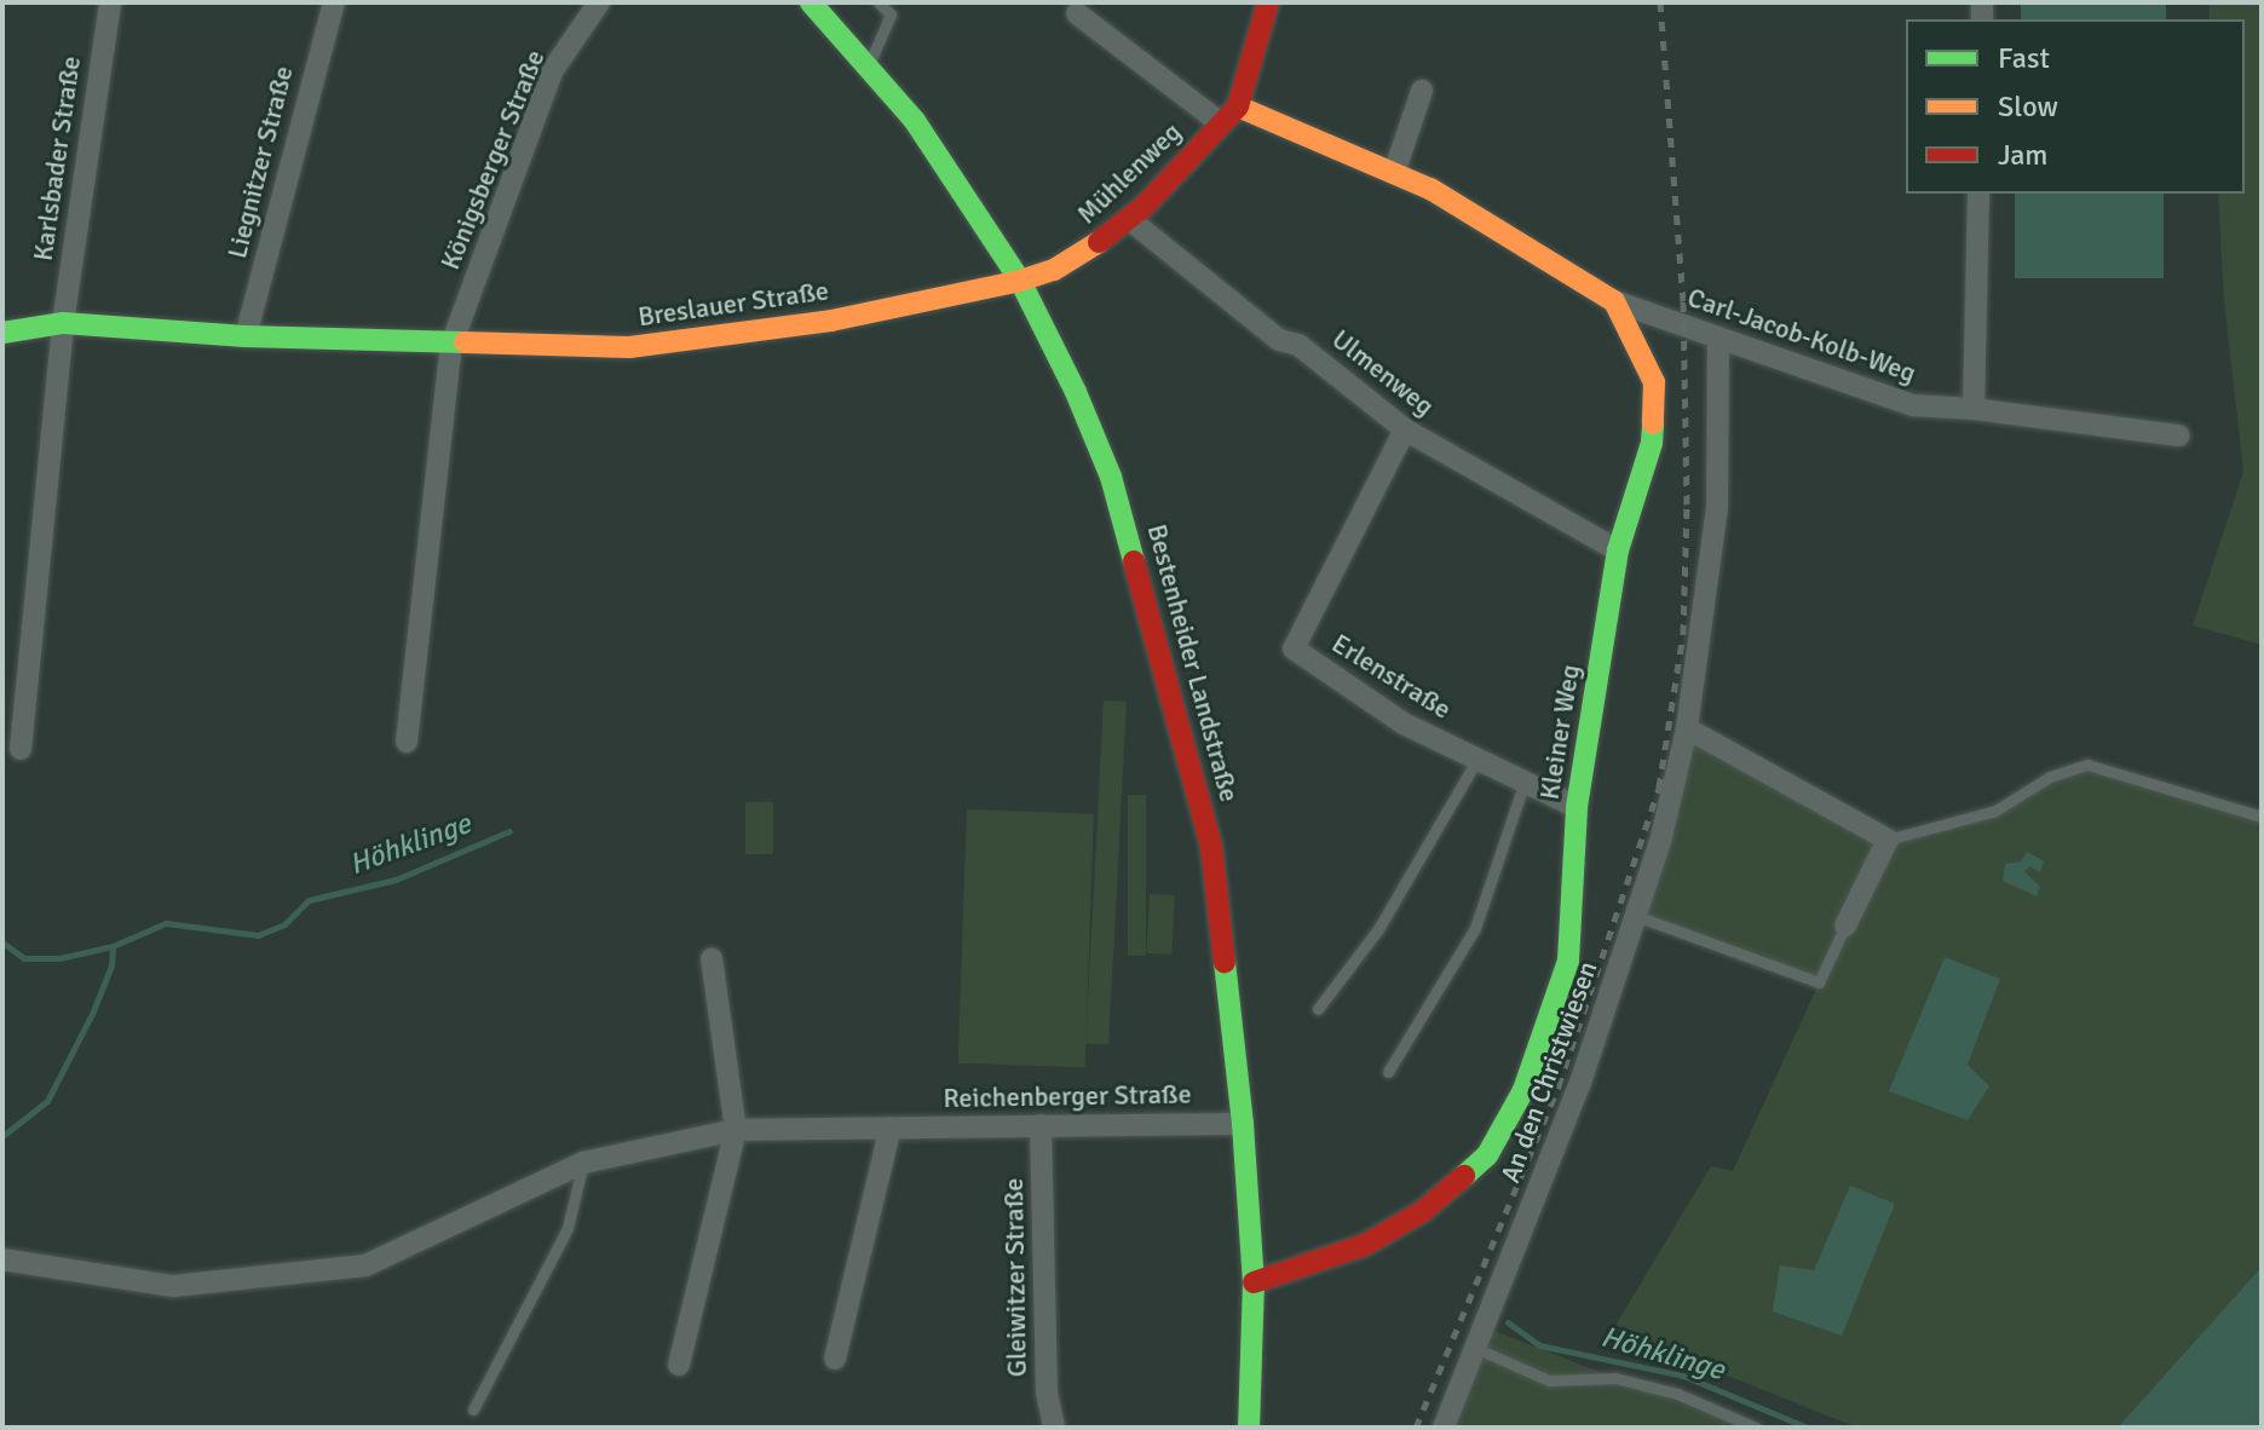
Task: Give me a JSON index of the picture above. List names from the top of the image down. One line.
{"streets":{"street":["Karlsbader Straße","Königsberger Straße","Liegnitzer Straße","Mühlenweg","Breslauer Straße","Carl-Jacob-Kolb-Weg","Ulmenweg","Bestenheider Landstraße","Erlenstraße","Kleiner Weg","An den Christwiesen","Reichenberger Straße","Gleiwitzer Straße"]},"crossings":[["Karlsbader Straße","Breslauer Straße"],["Königsberger Straße","Breslauer Straße"],["Liegnitzer Straße","Breslauer Straße"],["Mühlenweg","Breslauer Straße"],["Mühlenweg","Ulmenweg"],["Mühlenweg","Bestenheider Landstraße"],["Breslauer Straße","Bestenheider Landstraße"],["Carl-Jacob-Kolb-Weg","Kleiner Weg"],["Carl-Jacob-Kolb-Weg","An den Christwiesen"],["Ulmenweg","Erlenstraße"],["Ulmenweg","Kleiner Weg"],["Bestenheider Landstraße","Kleiner Weg"],["Bestenheider Landstraße","Reichenberger Straße"],["Erlenstraße","Kleiner Weg"],["Reichenberger Straße","Gleiwitzer Straße"]],"water":["Höhklinge"],"legend":["Fast","Slow","Jam"]}
